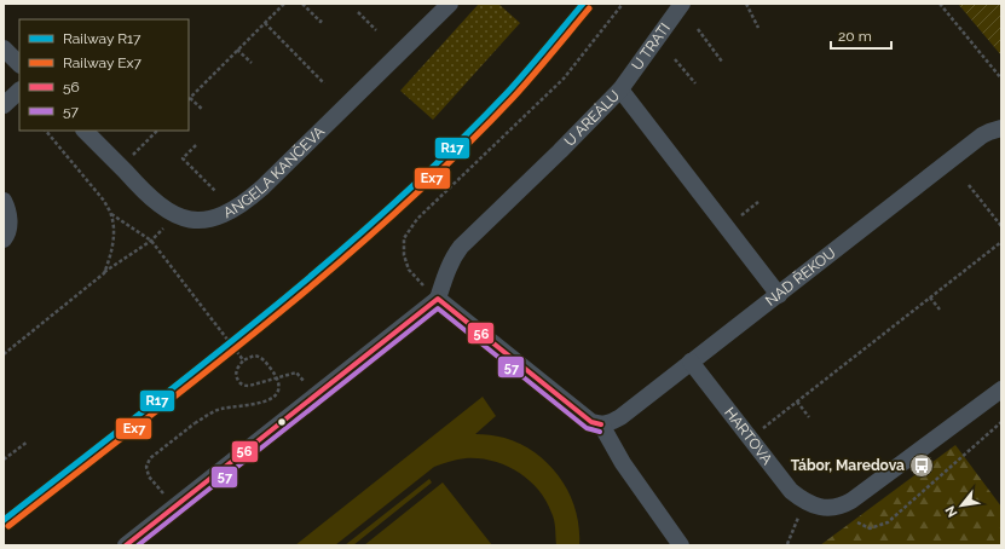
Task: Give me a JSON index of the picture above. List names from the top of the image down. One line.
{"streets":{"street":["U TRATI","U AREÁLU","ANGELA KANČEVA","NAD ŘEKOU","HARTOVA"]},"crossings":[["U TRATI","U AREÁLU"],["U AREÁLU","NAD ŘEKOU"],["NAD ŘEKOU","HARTOVA"]],"places":{"bus stop":["Tábor, Maredova"]},"lines":["rail line R17","rail line Ex7","transit line 56","transit line 57"],"legend":["Railway R17","Railway Ex7","56","57"],"scale_bar":"20 m","north":"bottom left"}
